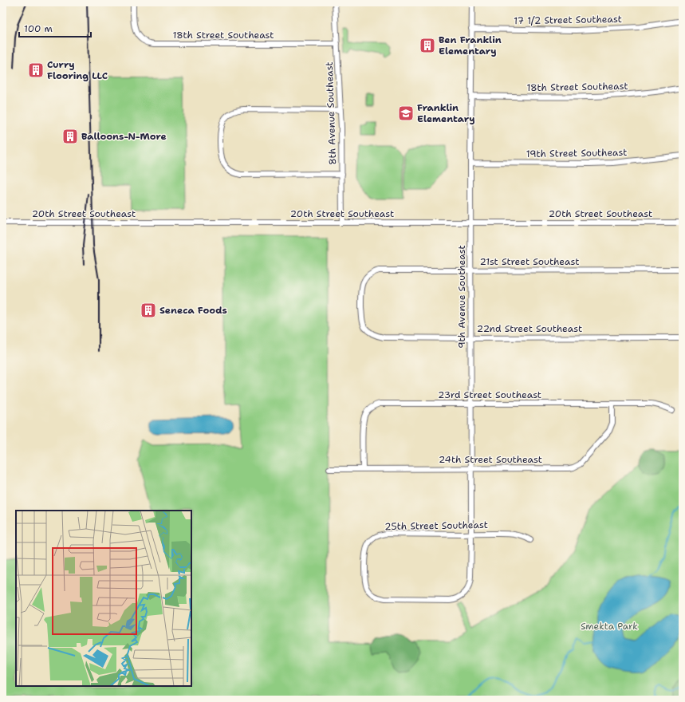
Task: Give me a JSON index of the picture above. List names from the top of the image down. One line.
{"streets":{"street":["17 1/2 Street Southeast","18th Street Southeast","8th Avenue Southeast","19th Street Southeast","20th Street Southeast","21st Street Southeast","9th Avenue Southeast","22nd Street Southeast","23rd Street Southeast","24th Street Southeast","25th Street Southeast"]},"crossings":[["17 1/2 Street Southeast","9th Avenue Southeast"],["18th Street Southeast","8th Avenue Southeast"],["18th Street Southeast","9th Avenue Southeast"],["8th Avenue Southeast","20th Street Southeast"],["19th Street Southeast","9th Avenue Southeast"],["20th Street Southeast","9th Avenue Southeast"],["21st Street Southeast","9th Avenue Southeast"],["21st Street Southeast","22nd Street Southeast"],["9th Avenue Southeast","22nd Street Southeast"],["9th Avenue Southeast","23rd Street Southeast"],["9th Avenue Southeast","24th Street Southeast"],["9th Avenue Southeast","25th Street Southeast"],["23rd Street Southeast","24th Street Southeast"]],"parks":["Smekta Park"],"places":{"building":["Ben Franklin Elementary","Curry Flooring LLC","Balloons-N-More","Seneca Foods"],"school or university":["Franklin Elementary"]},"scale_bar":"100 m"}
